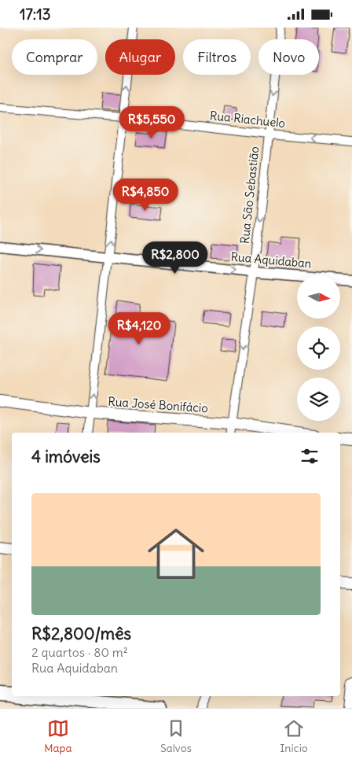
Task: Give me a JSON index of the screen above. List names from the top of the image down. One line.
{"streets":{"main road":["Rua José Bonifácio"],"street":["Rua Riachuelo","Rua São Sebastião","Rua Aquidaban"]},"crossings":[["Rua Riachuelo","Rua São Sebastião"],["Rua São Sebastião","Rua Aquidaban"],["Rua São Sebastião","Rua José Bonifácio"]],"one_way":["Rua São Sebastião","Rua Aquidaban"],"north":"right","page":{"status":"17:13","chip":["Comprar","Alugar","Filtros","Novo"],"price":["R$5,550","R$4,850","R$2,800","R$4,120"],"heading":"4 imóveis","list":[{"name":"R$2,800/mês","note":"2 quartos · 80 m² · Rua Aquidaban"}],"tabs":["Mapa","Salvos","Início"]}}
